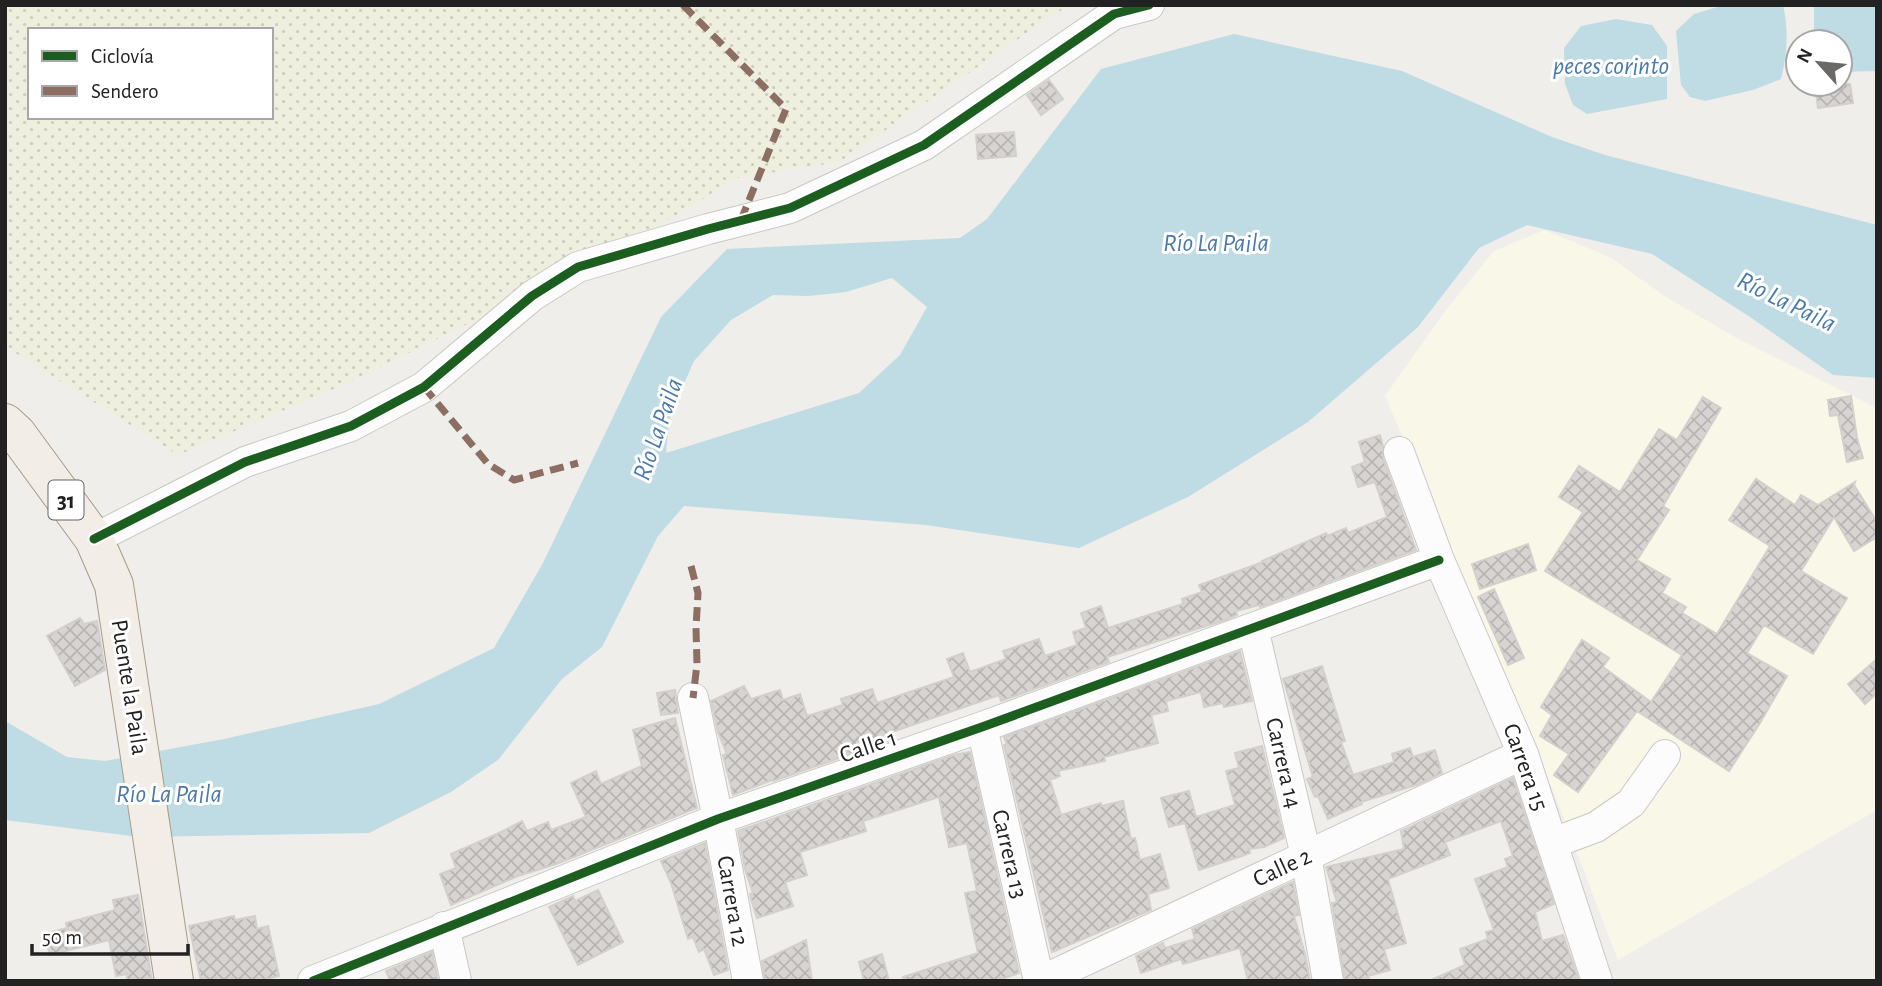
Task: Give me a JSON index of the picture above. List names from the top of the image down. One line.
{"streets":{"main road":["31","Puente la Paila"],"street":["Calle 1","Carrera 14","Carrera 15","Carrera 13","Calle 2","Carrera 12"]},"crossings":[["31","Puente la Paila"],["Calle 1","Carrera 14"],["Calle 1","Carrera 15"],["Calle 1","Carrera 13"],["Calle 1","Carrera 12"],["Carrera 14","Calle 2"],["Carrera 15","Calle 2"],["Carrera 13","Calle 2"]],"water":["peces corinto","Río La Paila"],"legend":["Ciclovía","Sendero"],"scale_bar":"50 m","north":"top left"}
